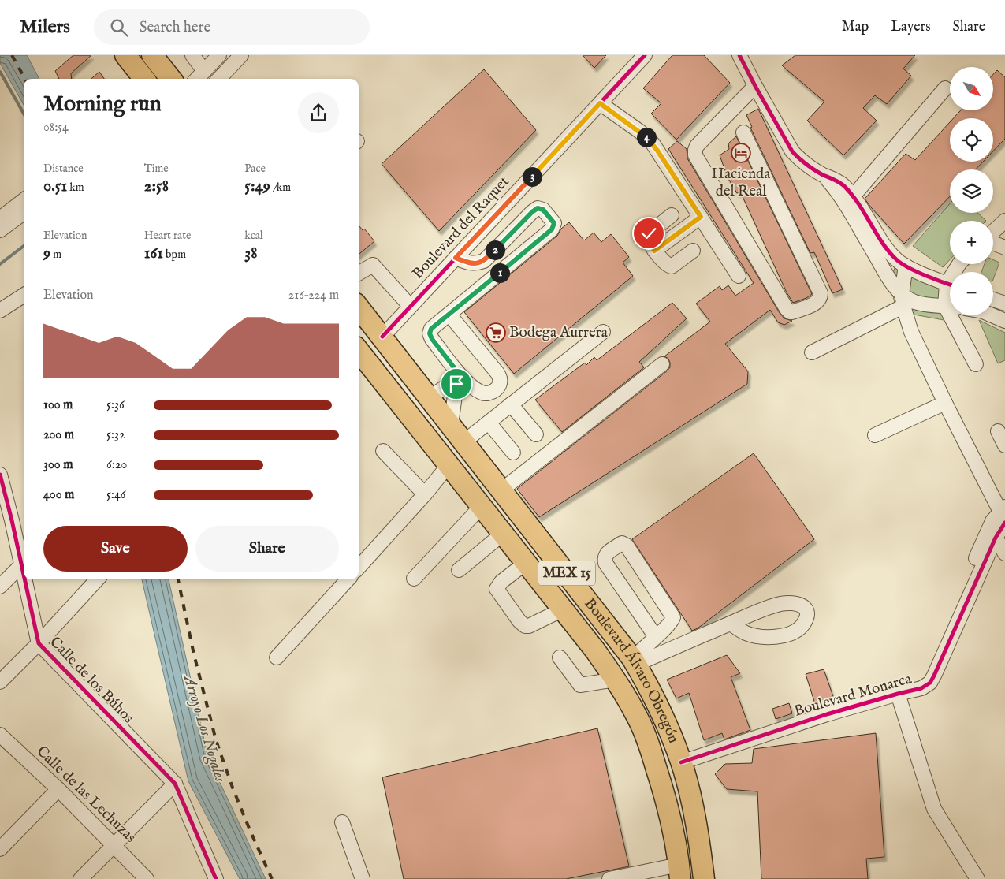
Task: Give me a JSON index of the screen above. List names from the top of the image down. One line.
{"streets":{"highway":["MEX 15","Boulevard Álvaro Obregón"],"street":["Boulevard del Raquet","Calle de los Búhos","Boulevard Monarca","Calle de las Lechuzas"]},"crossings":[["Boulevard del Raquet","Boulevard Álvaro Obregón"],["Boulevard Álvaro Obregón","Boulevard Monarca"]],"water":["Arroyo Los Nogales"],"places":{"hotel":["Hacienda del Real"],"supermarket":["Bodega Aurrera"]},"north":"bottom right","page":{"header":"Milers","search":"Search here","nav":["Map","Layers","Share"],"map_buttons":["+","−"],"heading":["Morning run","08:54"],"pins":["4","3","2","1"],"stats":[["Distance","0.51 km"],["Time","2:58"],["Pace","5:49 /km"],["Elevation","9 m"],["Heart rate","161 bpm"],["kcal","38"]],"chart":["Elevation","216–224 m"],"list":[{"name":"100 m","note":"5:36"},{"name":"200 m","note":"5:32"},{"name":"300 m","note":"6:20"},{"name":"400 m","note":"5:46"}],"buttons":["Save","Share"]}}
